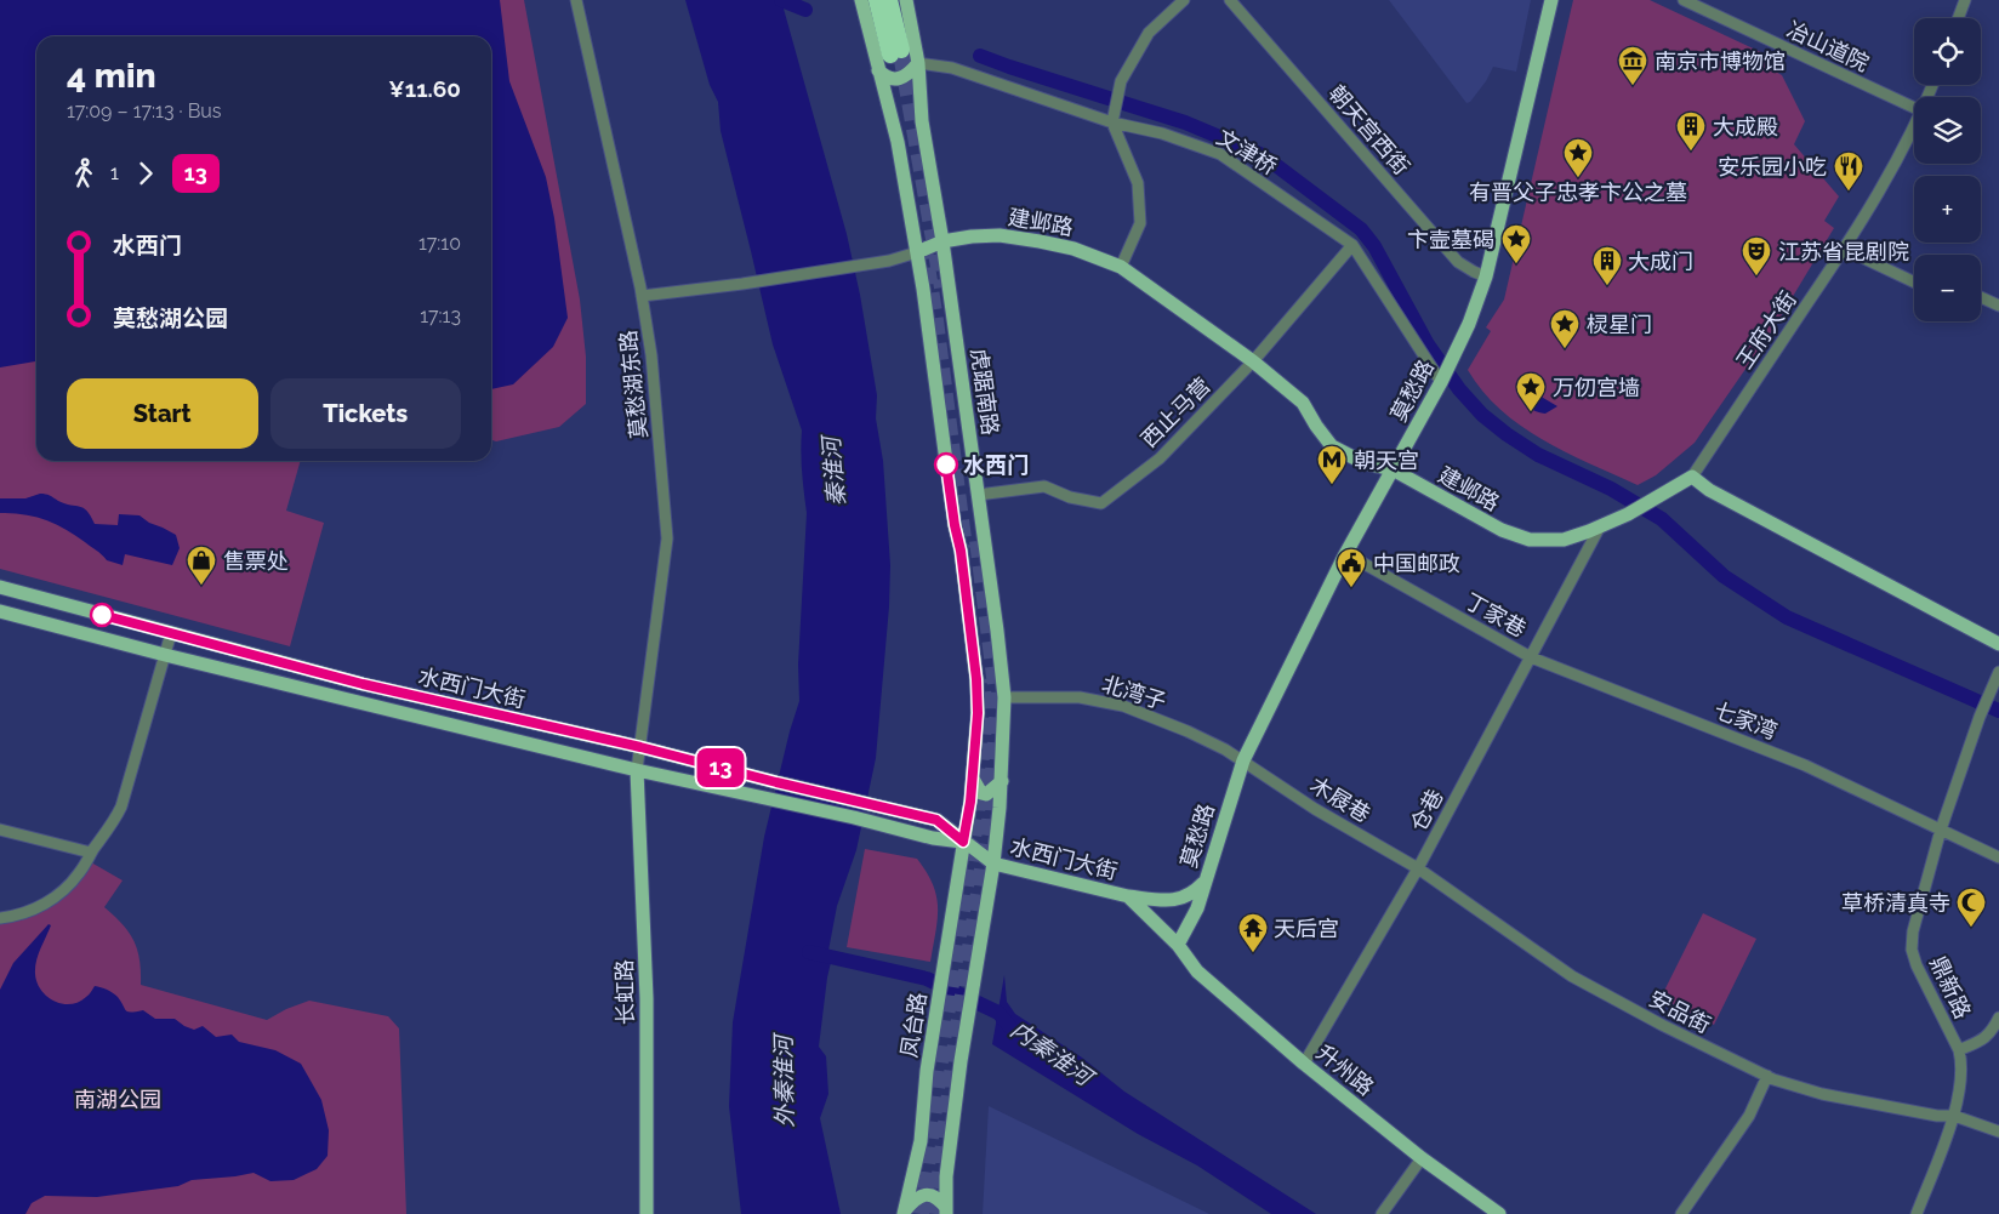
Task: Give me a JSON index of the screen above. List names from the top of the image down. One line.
{"streets":{"main road":["建邺路","莫愁路","虎踞南路","水西门大街","长虹路","凤台路","升州路"],"street":["冶山道院","朝天宫西街","文津桥","王府大街","莫愁湖东路","西止马营","丁家巷","北湾子","七家湾","木屐巷","仓巷","鼎新路","安品街"]},"crossings":[["朝天宫西街","莫愁路"],["文津桥","莫愁路"],["文津桥","虎踞南路"],["文津桥","西止马营"],["建邺路","王府大街"],["建邺路","莫愁路"],["建邺路","虎踞南路"],["建邺路","西止马营"],["建邺路","仓巷"],["莫愁湖东路","水西门大街"],["莫愁湖东路","长虹路"],["莫愁路","丁家巷"],["莫愁路","水西门大街"],["莫愁路","北湾子"],["莫愁路","木屐巷"],["莫愁路","升州路"],["虎踞南路","西止马营"],["虎踞南路","水西门大街"],["虎踞南路","北湾子"],["丁家巷","七家湾"],["丁家巷","仓巷"],["水西门大街","长虹路"],["水西门大街","凤台路"],["水西门大街","升州路"],["北湾子","木屐巷"],["七家湾","仓巷"],["七家湾","鼎新路"],["木屐巷","仓巷"],["木屐巷","安品街"],["仓巷","安品街"],["仓巷","升州路"],["鼎新路","安品街"]],"water":["秦淮河","内秦淮河","外秦淮河"],"parks":["南湖公园"],"places":{"museum":["南京市博物馆"],"building":["大成殿","大成门"],"place":["有晋父子忠孝卞公之墓","卞壸墓碣","棂星门","万仞宫墙"],"restaurant":["安乐园小吃"],"theatre":["江苏省昆剧院"],"other":["水西门"],"metro station":["朝天宫"],"shop":["售票处"],"public building":["中国邮政"],"mosque":["草桥清真寺"],"temple":["天后宫"]},"lines":["bus line 13"],"page":{"on_map":"13","map_buttons":["+","−"],"heading":["4 min","17:09 – 17:13 · Bus","¥11.60"],"legs":["1","13"],"list":[{"name":"水西门","value":"17:10"},{"name":"莫愁湖公园","value":"17:13"}],"buttons":["Start","Tickets"]}}
